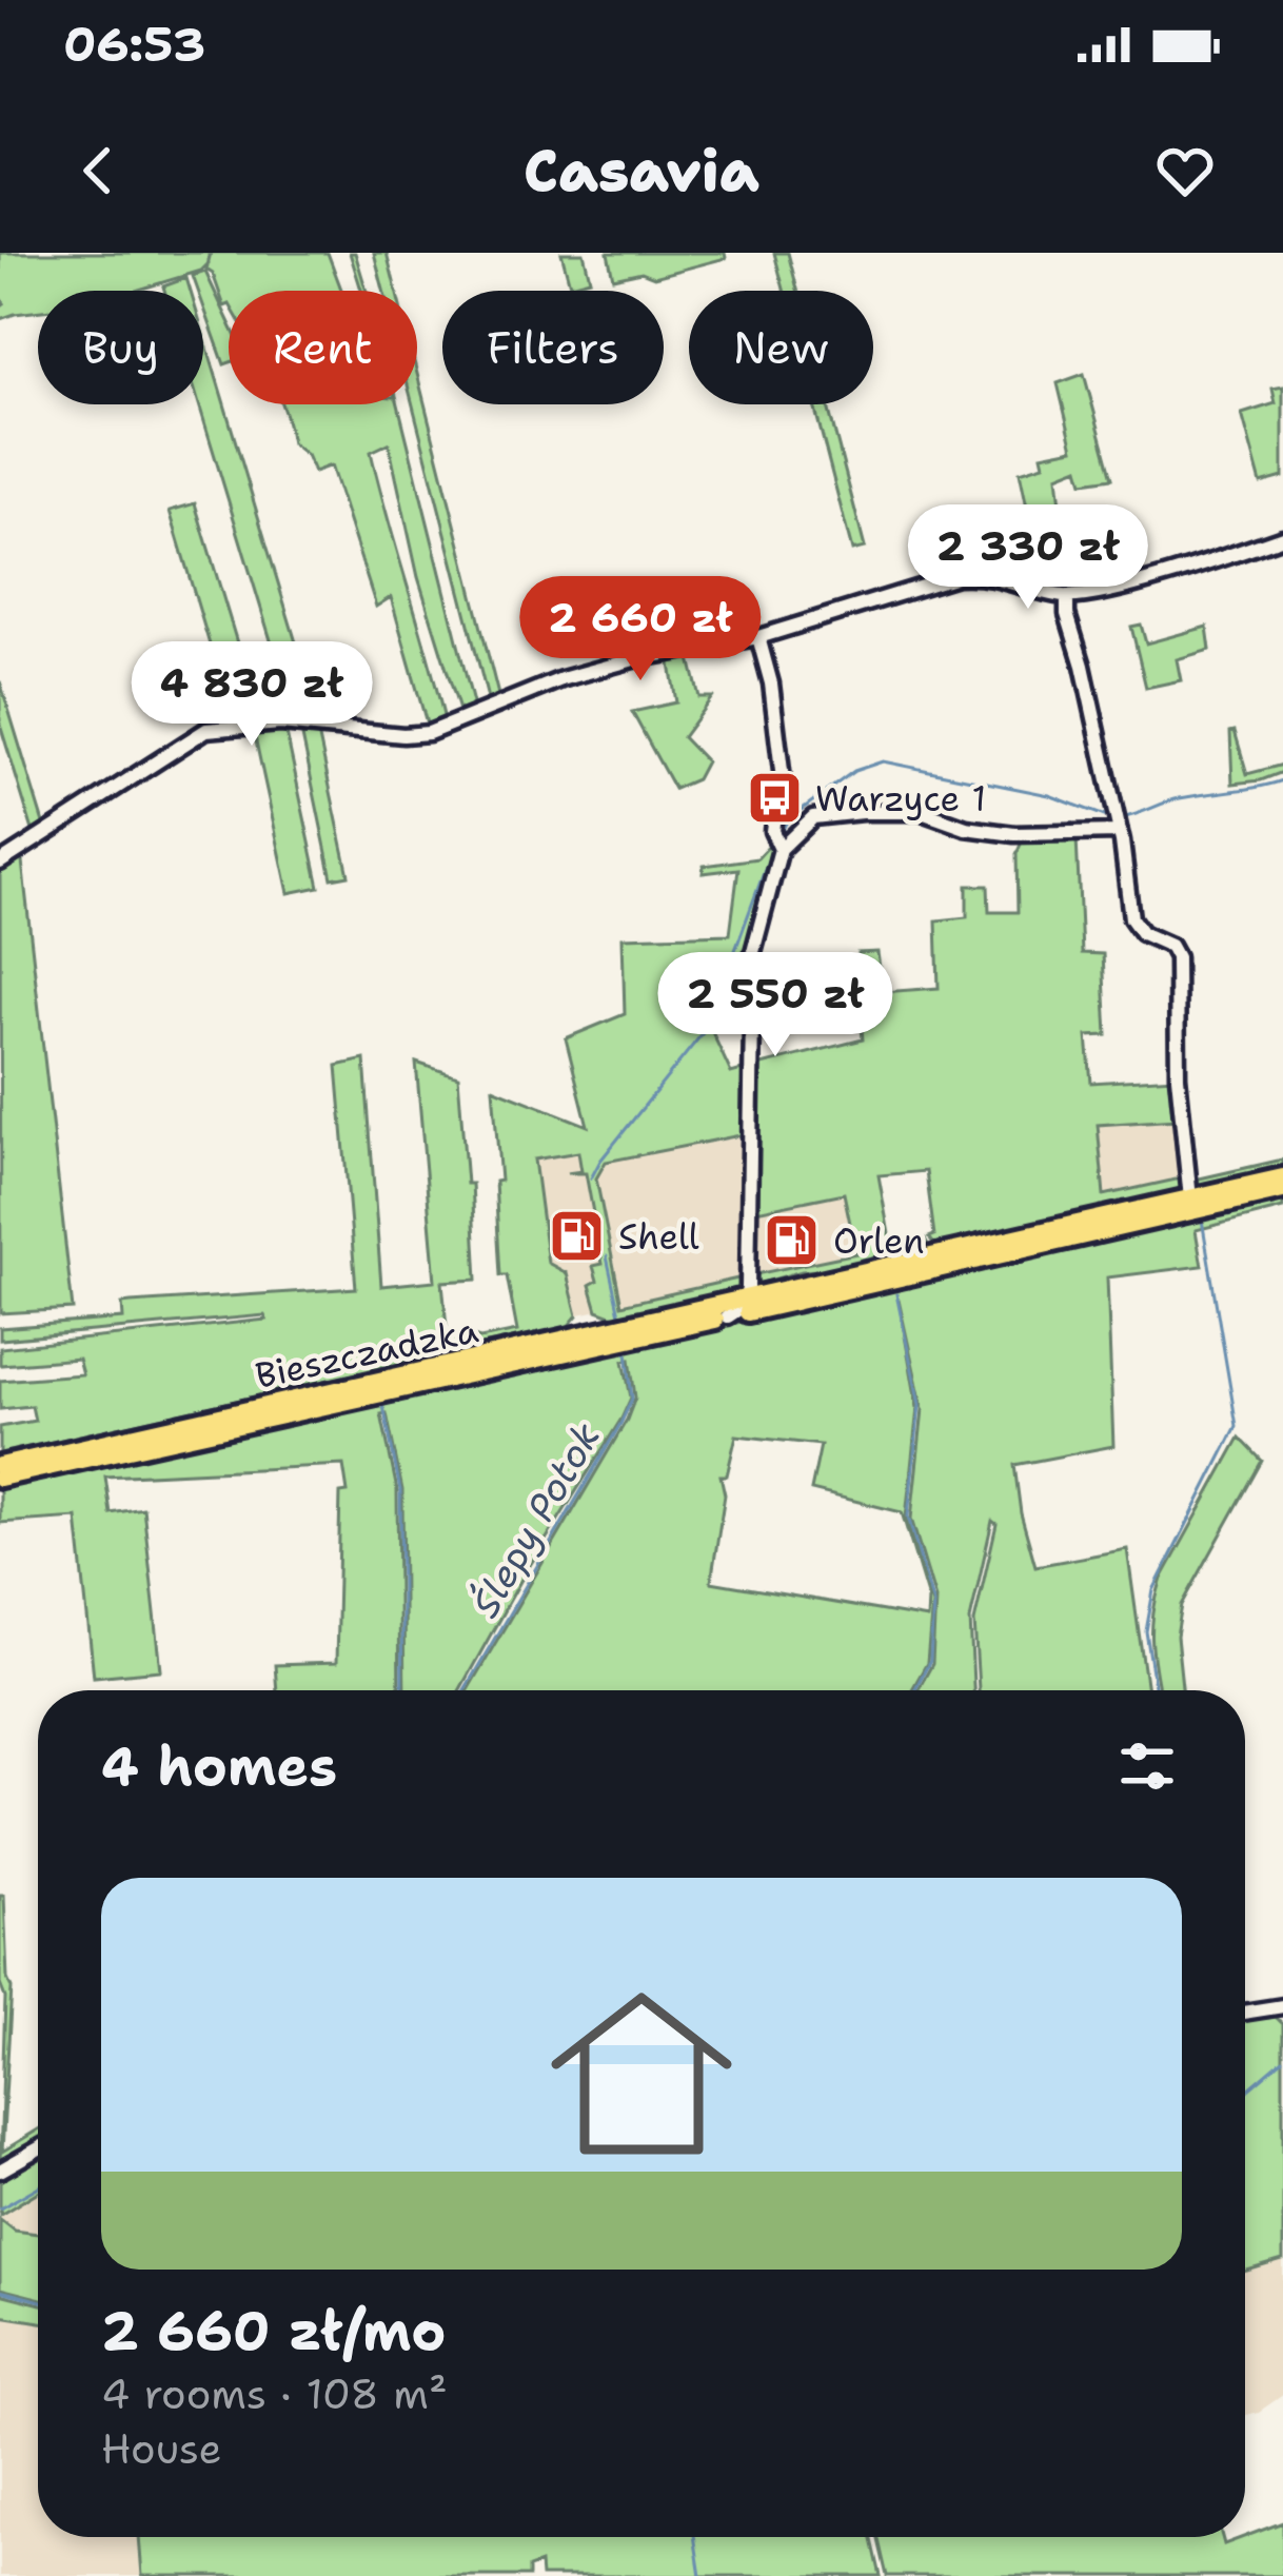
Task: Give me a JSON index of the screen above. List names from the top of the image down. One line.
{"streets":{"main road":["Bieszczadzka"]},"water":["Ślepy Potok"],"places":{"bus stop":["Warzyce 1"],"fuel station":["Shell","Orlen"]},"page":{"status":"06:53","header":"Casavia","chip":["Buy","Rent","Filters","New"],"price":["2 330 zł","2 660 zł","4 830 zł","2 550 zł"],"heading":"4 homes","list":[{"name":"2 660 zł/mo","note":"4 rooms · 108 m² · House"}]}}
